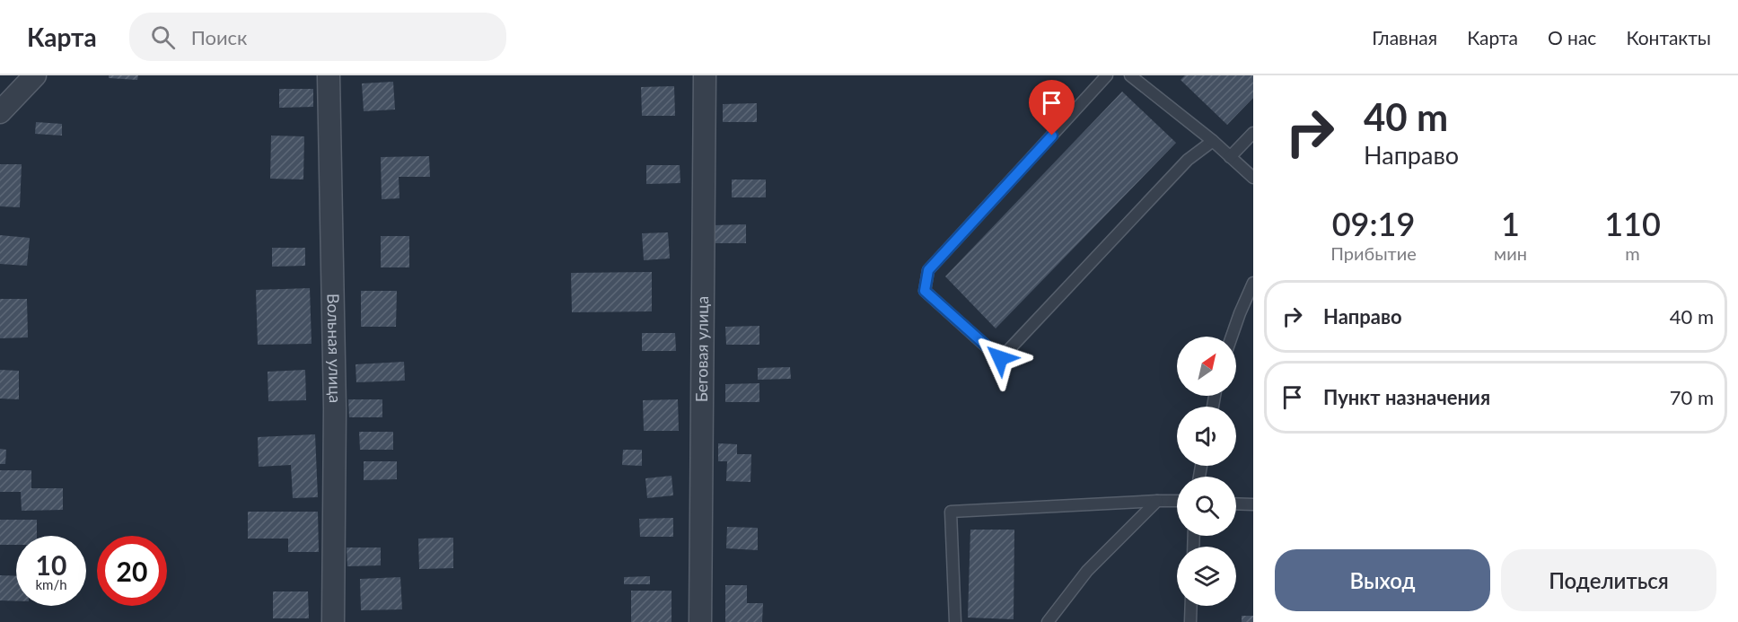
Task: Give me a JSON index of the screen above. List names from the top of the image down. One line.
{"streets":{"street":["Вольная улица","Беговая улица"]},"north":"top right","page":{"header":"Карта","search":"Поиск","nav":["Главная","Карта","О нас","Контакты"],"turn":["40 m","Направо"],"eta":["09:19","Прибытие","1","мин","110","m"],"list":[{"name":"Направо","value":"40 m"},{"name":"Пункт назначения","value":"70 m"}],"speed":"10 km/h","limit":"20","buttons":["Выход","Поделиться"]}}
